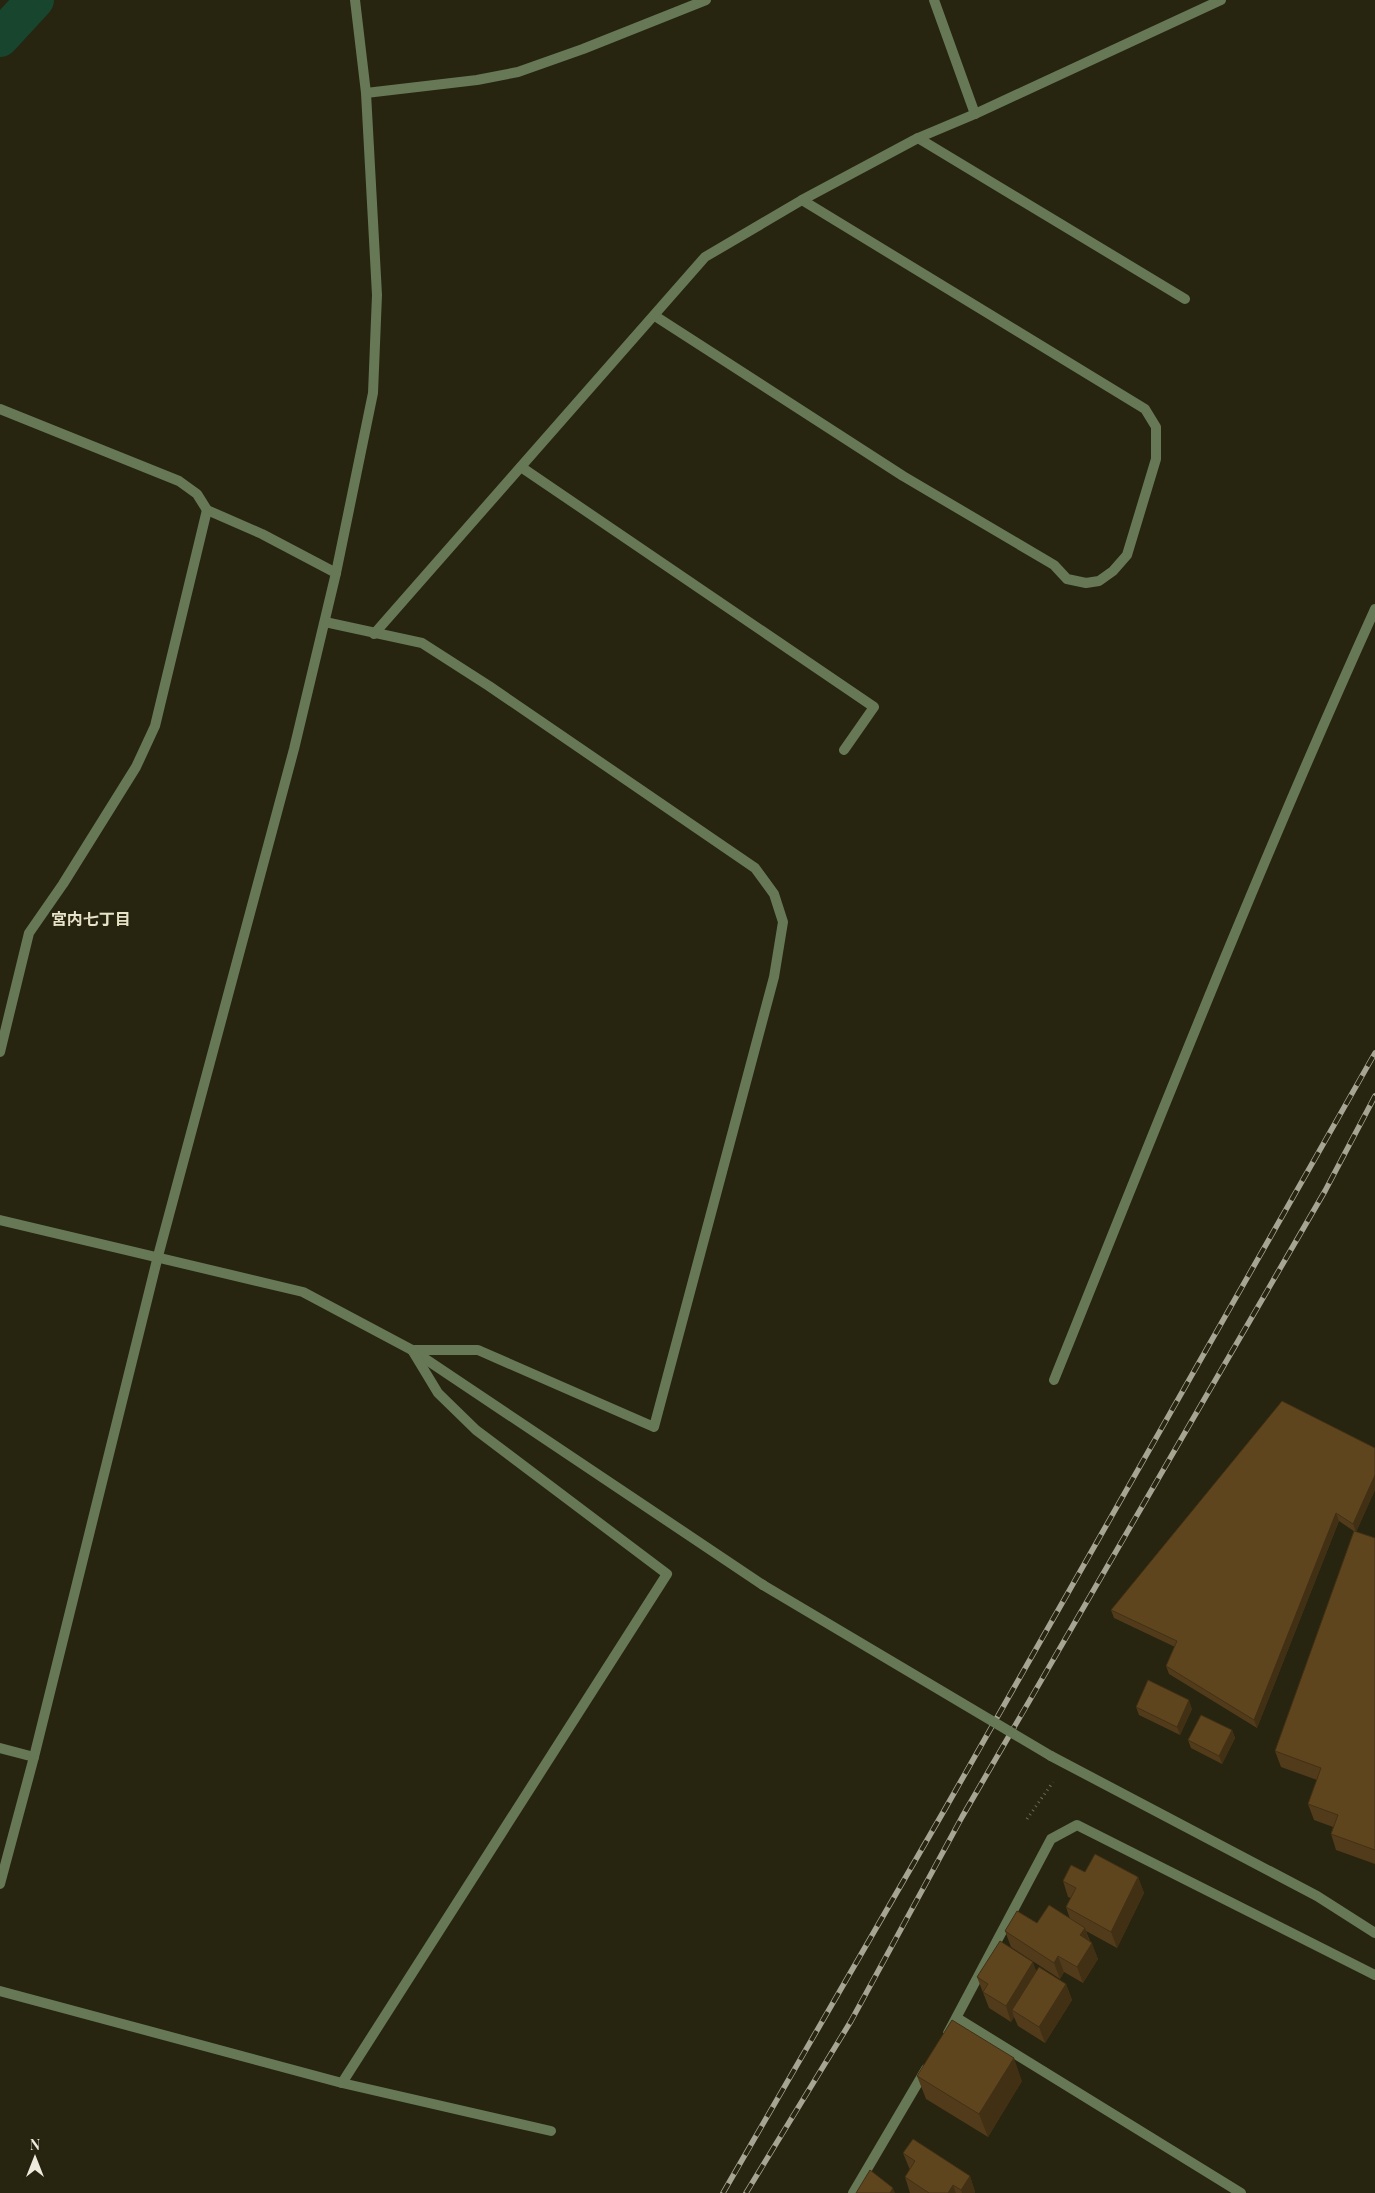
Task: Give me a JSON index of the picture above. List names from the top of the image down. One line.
{"districts":["宮内七丁目"],"north":"top"}
